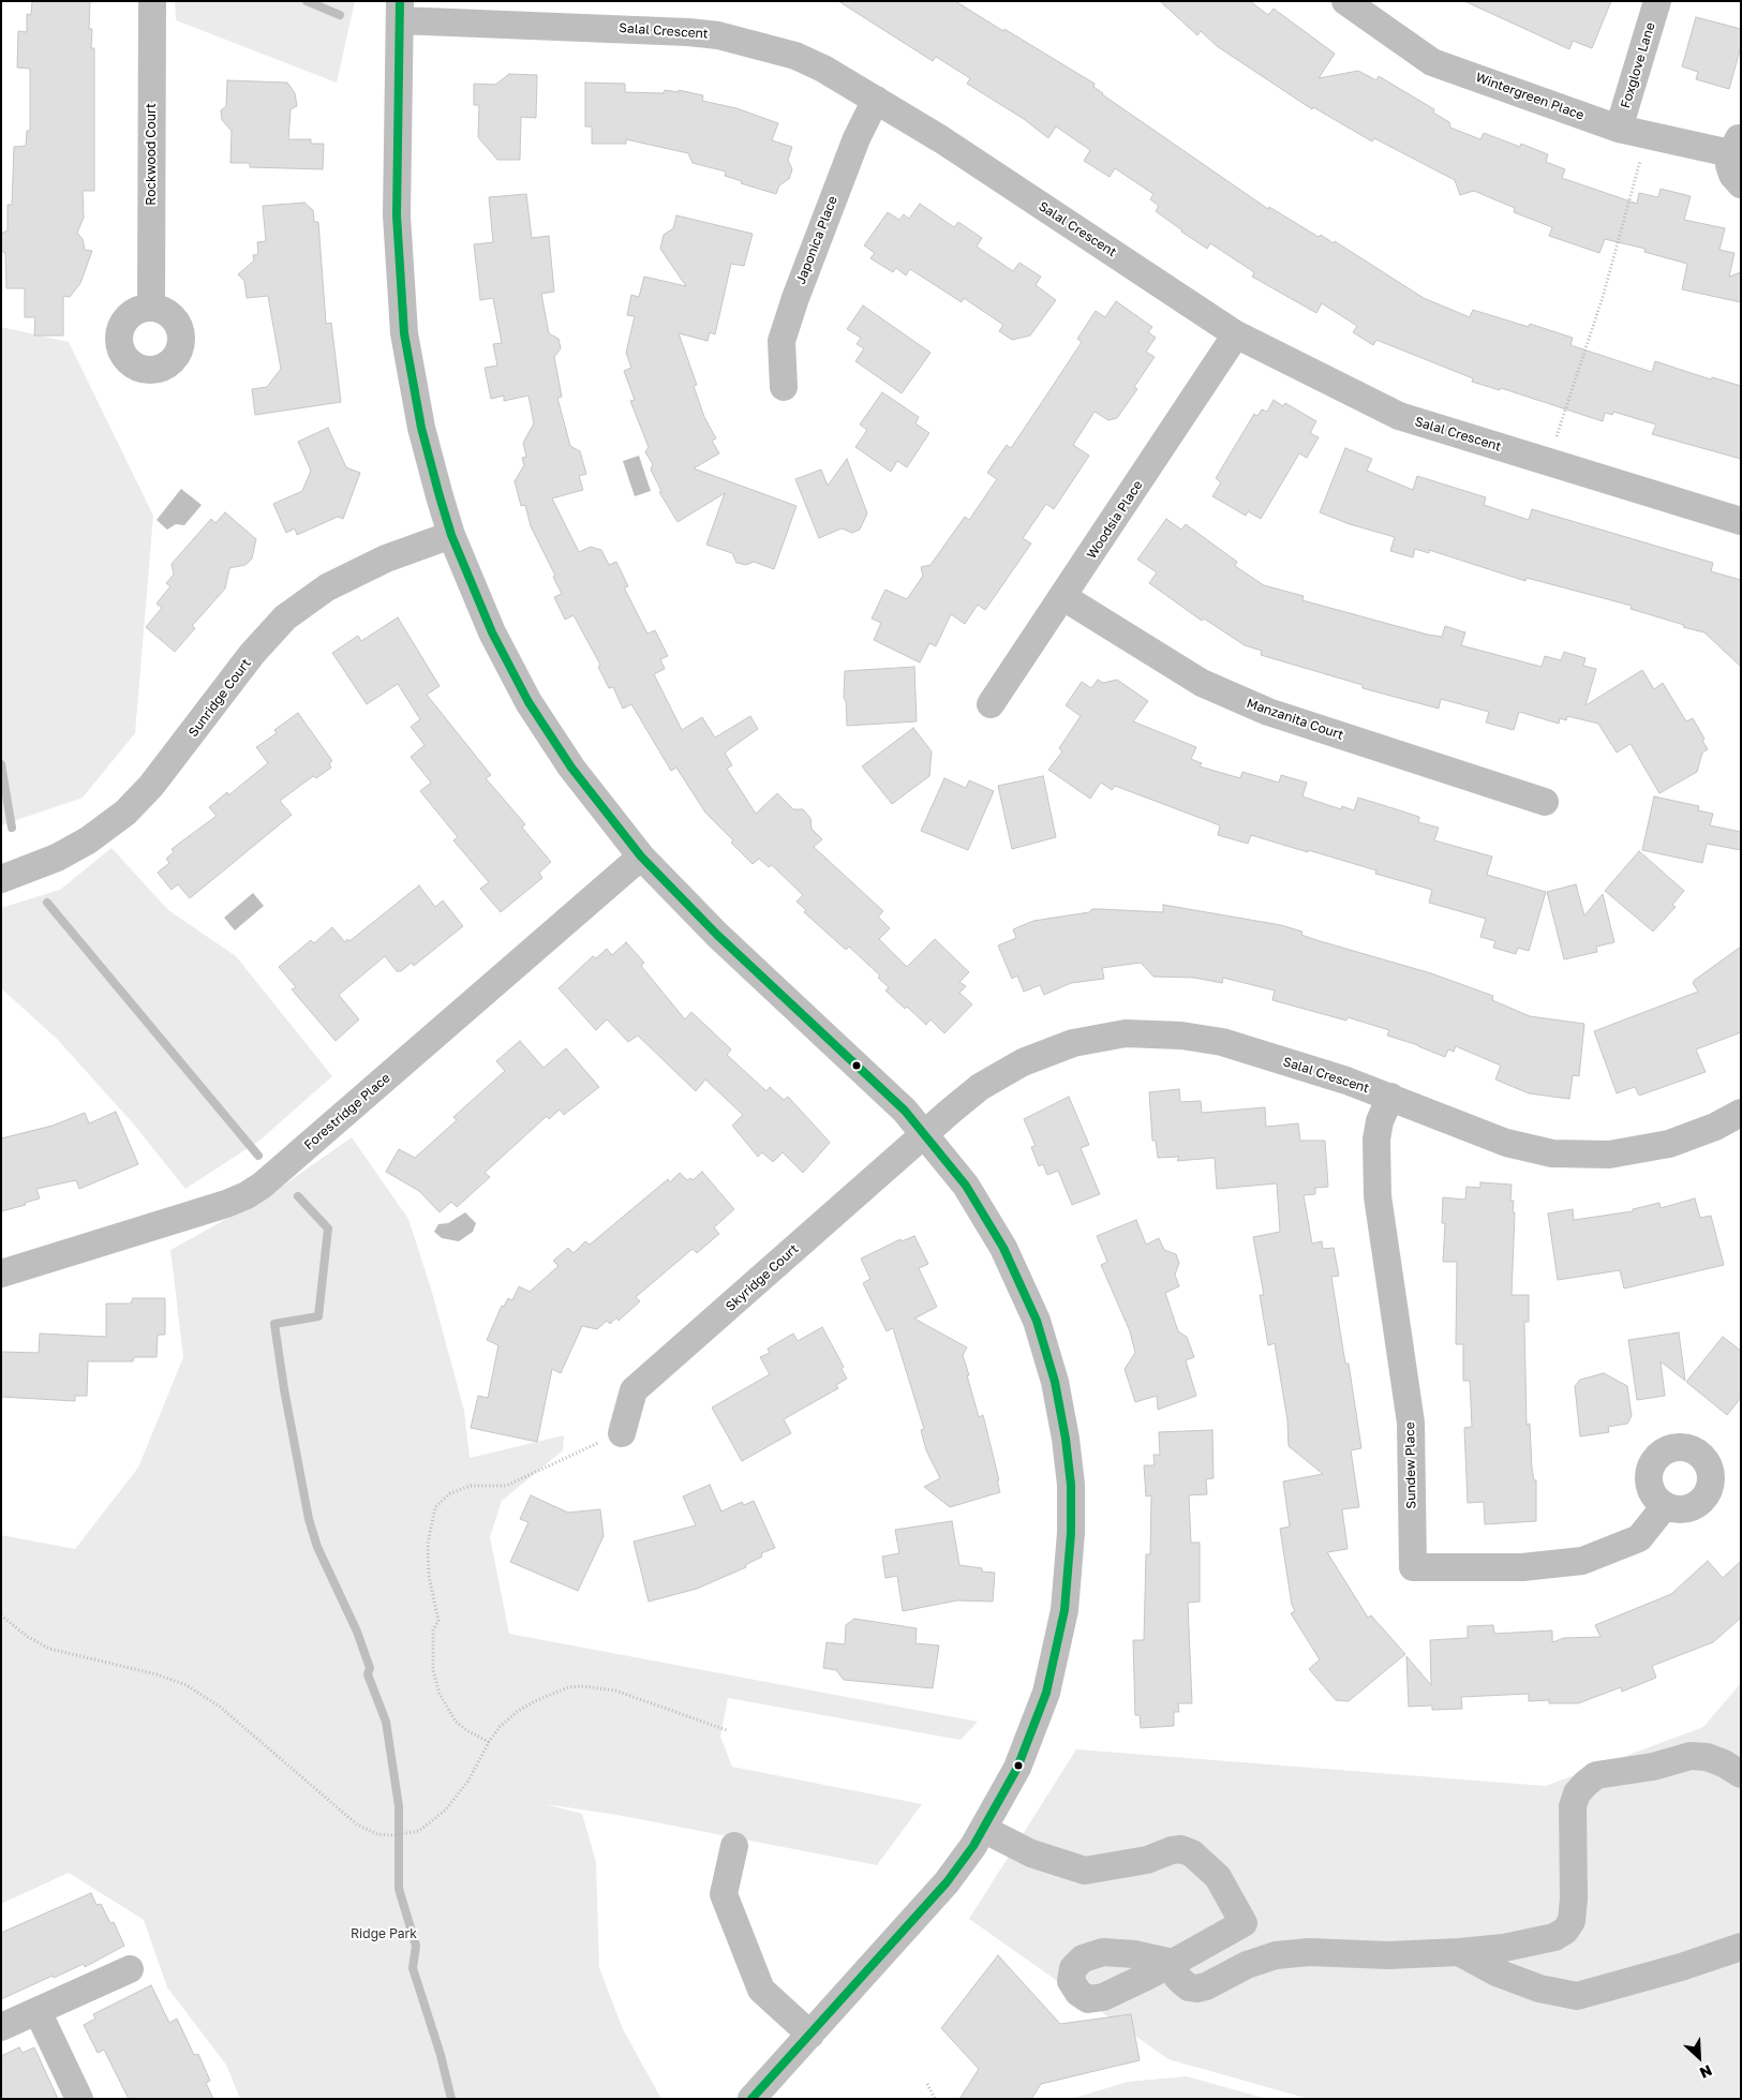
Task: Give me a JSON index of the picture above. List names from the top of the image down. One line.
{"streets":{"street":["Salal Crescent","Foxglove Lane","Wintergreen Place","Rockwood Court","Japonica Place","Woodsia Place","Sunridge Court","Manzanita Court","Forestridge Place","Skyridge Court","Sundew Place"]},"crossings":[["Salal Crescent","Japonica Place"],["Salal Crescent","Woodsia Place"],["Salal Crescent","Skyridge Court"],["Salal Crescent","Sundew Place"],["Foxglove Lane","Wintergreen Place"],["Woodsia Place","Manzanita Court"]],"parks":["Ridge Park"],"north":"bottom right"}
